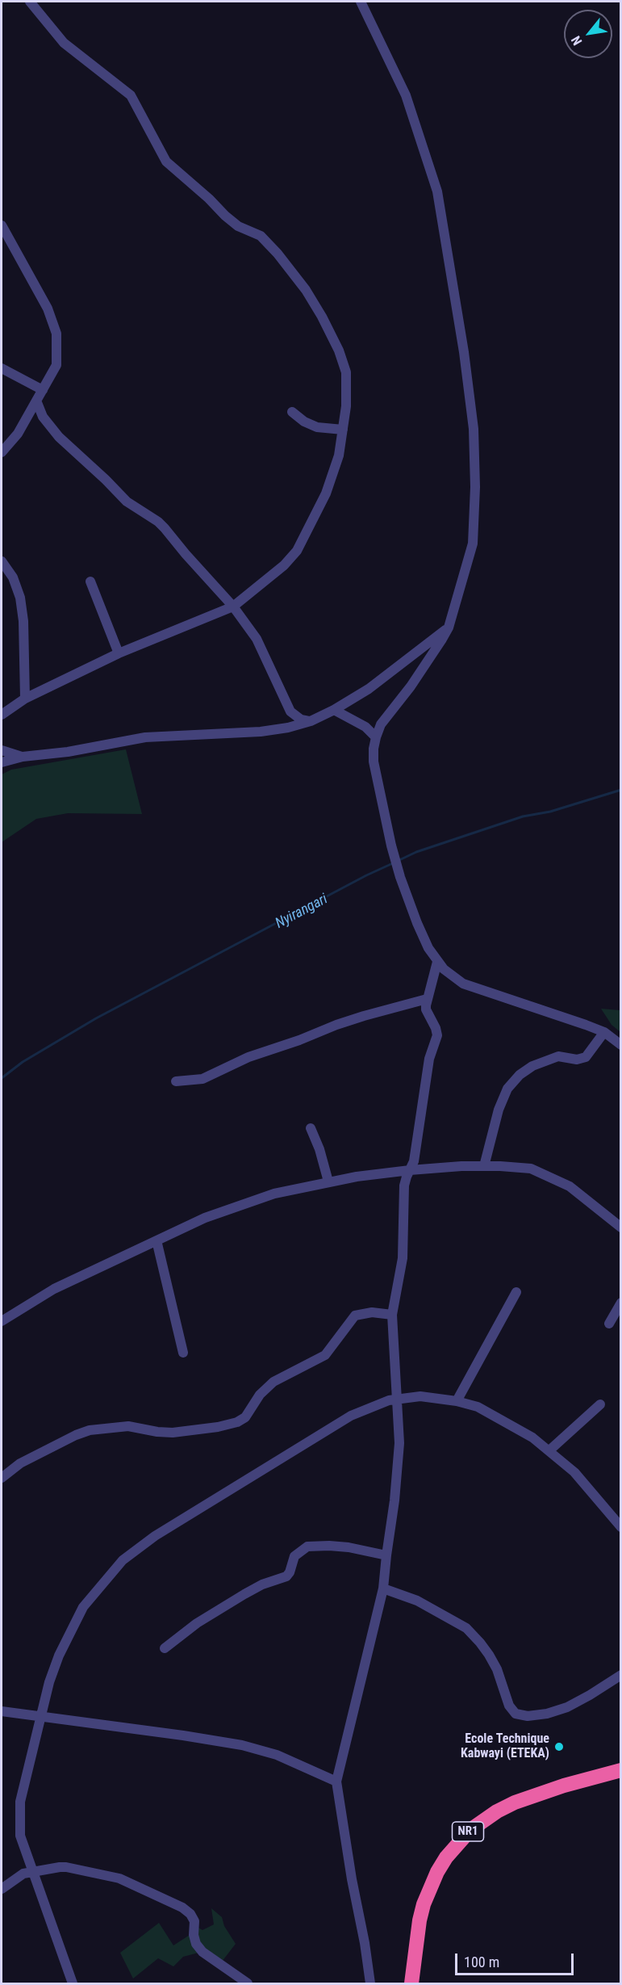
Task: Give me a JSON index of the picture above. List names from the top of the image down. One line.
{"streets":{"highway":["NR1"]},"water":["Nyirangari"],"places":["Ecole Technique Kabwayi (ETEKA)"],"scale_bar":"100 m","north":"bottom left"}
